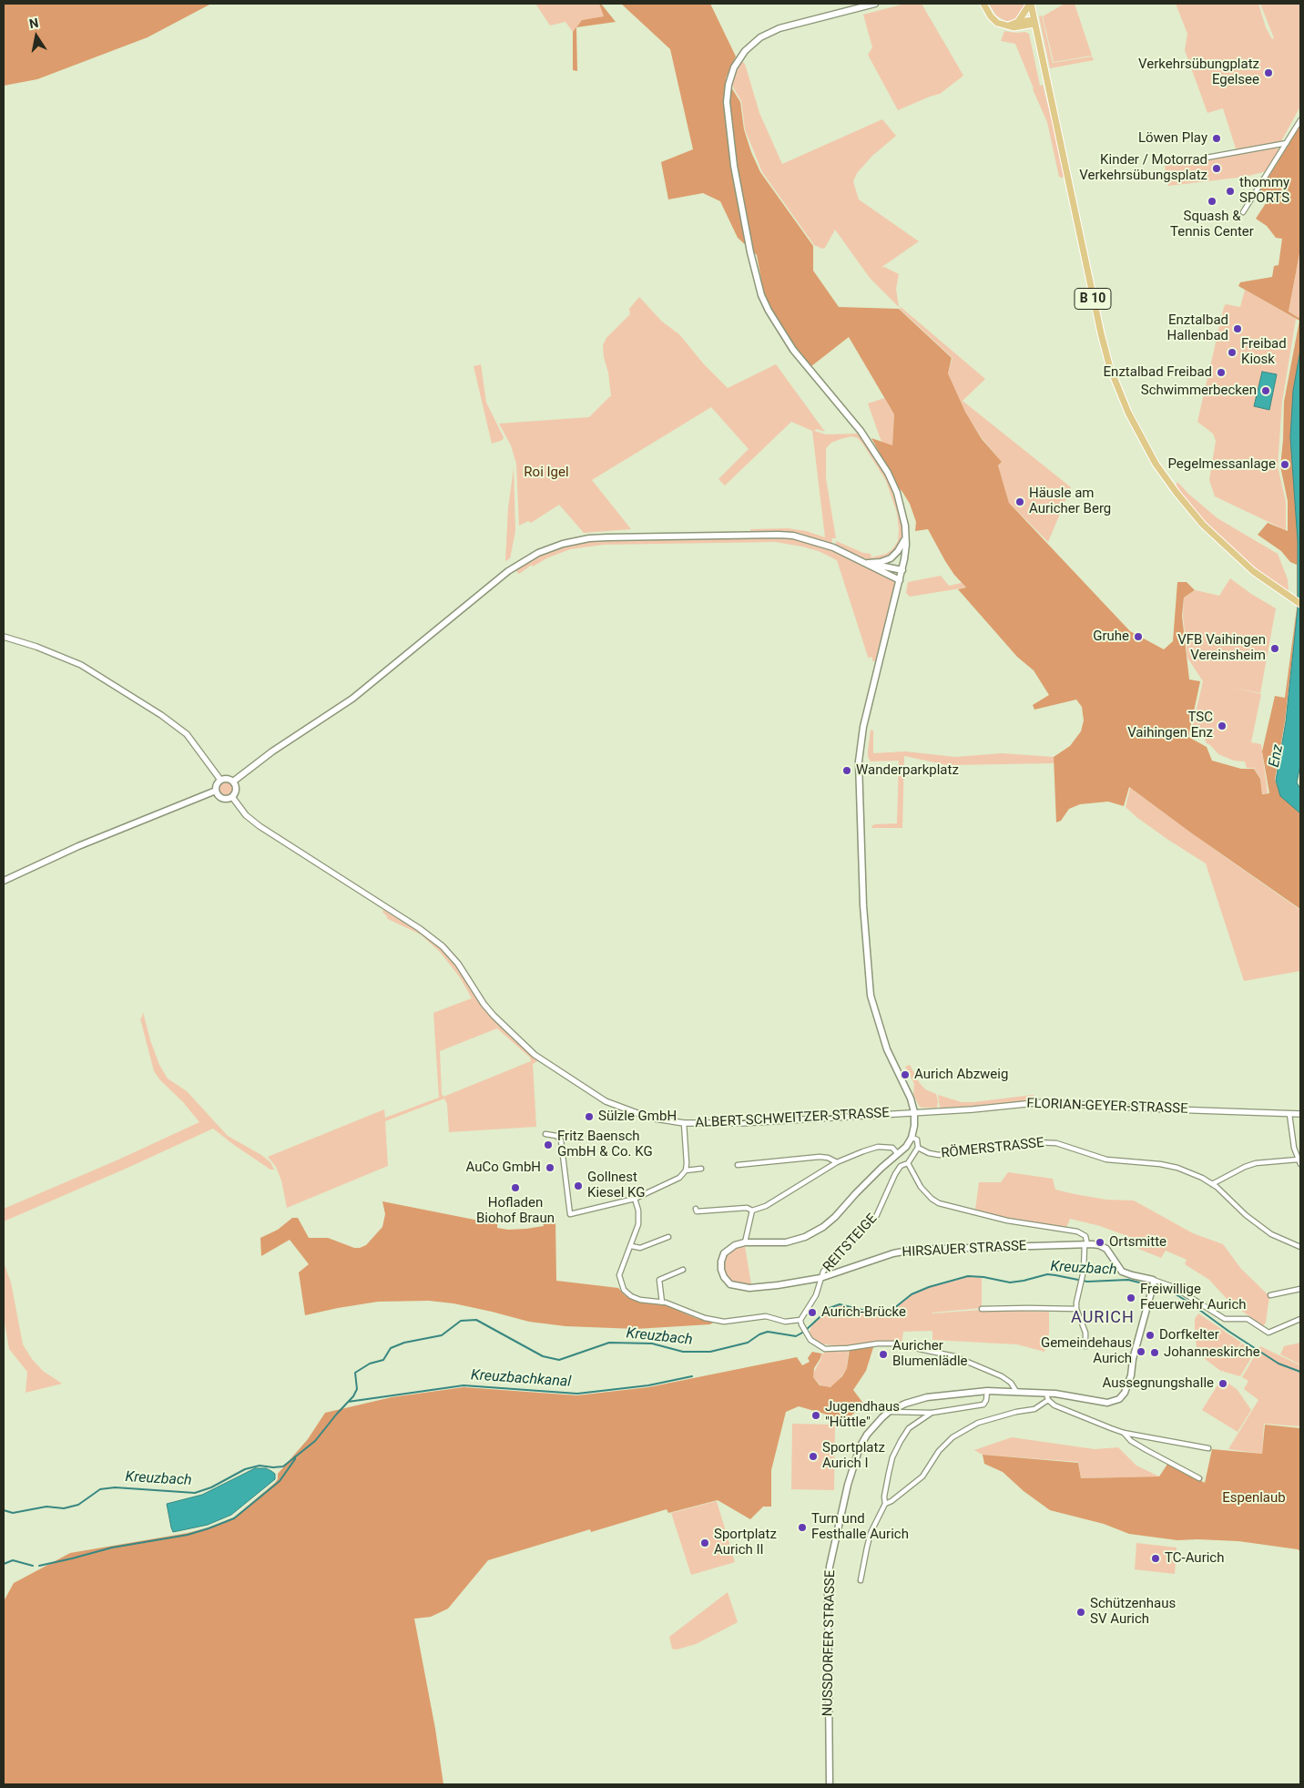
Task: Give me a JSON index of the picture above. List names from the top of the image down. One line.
{"streets":{"main road":["B 10","HIRSAUER STRASSE","NUSSDORFER STRASSE"],"street":["FLORIAN-GEYER-STRASSE","ALBERT-SCHWEITZER-STRASSE","RÖMERSTRASSE","REITSTEIGE"]},"crossings":[["FLORIAN-GEYER-STRASSE","ALBERT-SCHWEITZER-STRASSE"],["RÖMERSTRASSE","REITSTEIGE"],["REITSTEIGE","HIRSAUER STRASSE"],["HIRSAUER STRASSE","NUSSDORFER STRASSE"]],"districts":["AURICH"],"water":["Enz","Kreuzbach","Kreuzbachkanal"],"parks":["Roi Igel","Espenlaub"],"places":["Verkehrsübungplatz Egelsee","Löwen Play","Kinder / Motorrad Verkehrsübungsplatz","thommy SPORTS","Squash & Tennis Center","Enztalbad Hallenbad","Freibad Kiosk","Enztalbad Freibad","Schwimmerbecken","Pegelmessanlage","Häusle am Auricher Berg","Gruhe","VFB Vaihingen Vereinsheim","TSC Vaihingen Enz","Wanderparkplatz","Aurich Abzweig","Sülzle GmbH","Fritz Baensch GmbH & Co. KG","AuCo GmbH","Gollnest Kiesel KG","Hofladen Biohof Braun","Ortsmitte","Freiwillige Feuerwehr Aurich","Aurich-Brücke","Dorfkelter","Gemeindehaus Aurich","Johanneskirche","Auricher Blumenlädle","Aussegnungshalle","Jugendhaus \"Hüttle\"","Sportplatz Aurich I","Turn und Festhalle Aurich","Sportplatz Aurich II","TC-Aurich","Schützenhaus SV Aurich"],"north":"top"}
